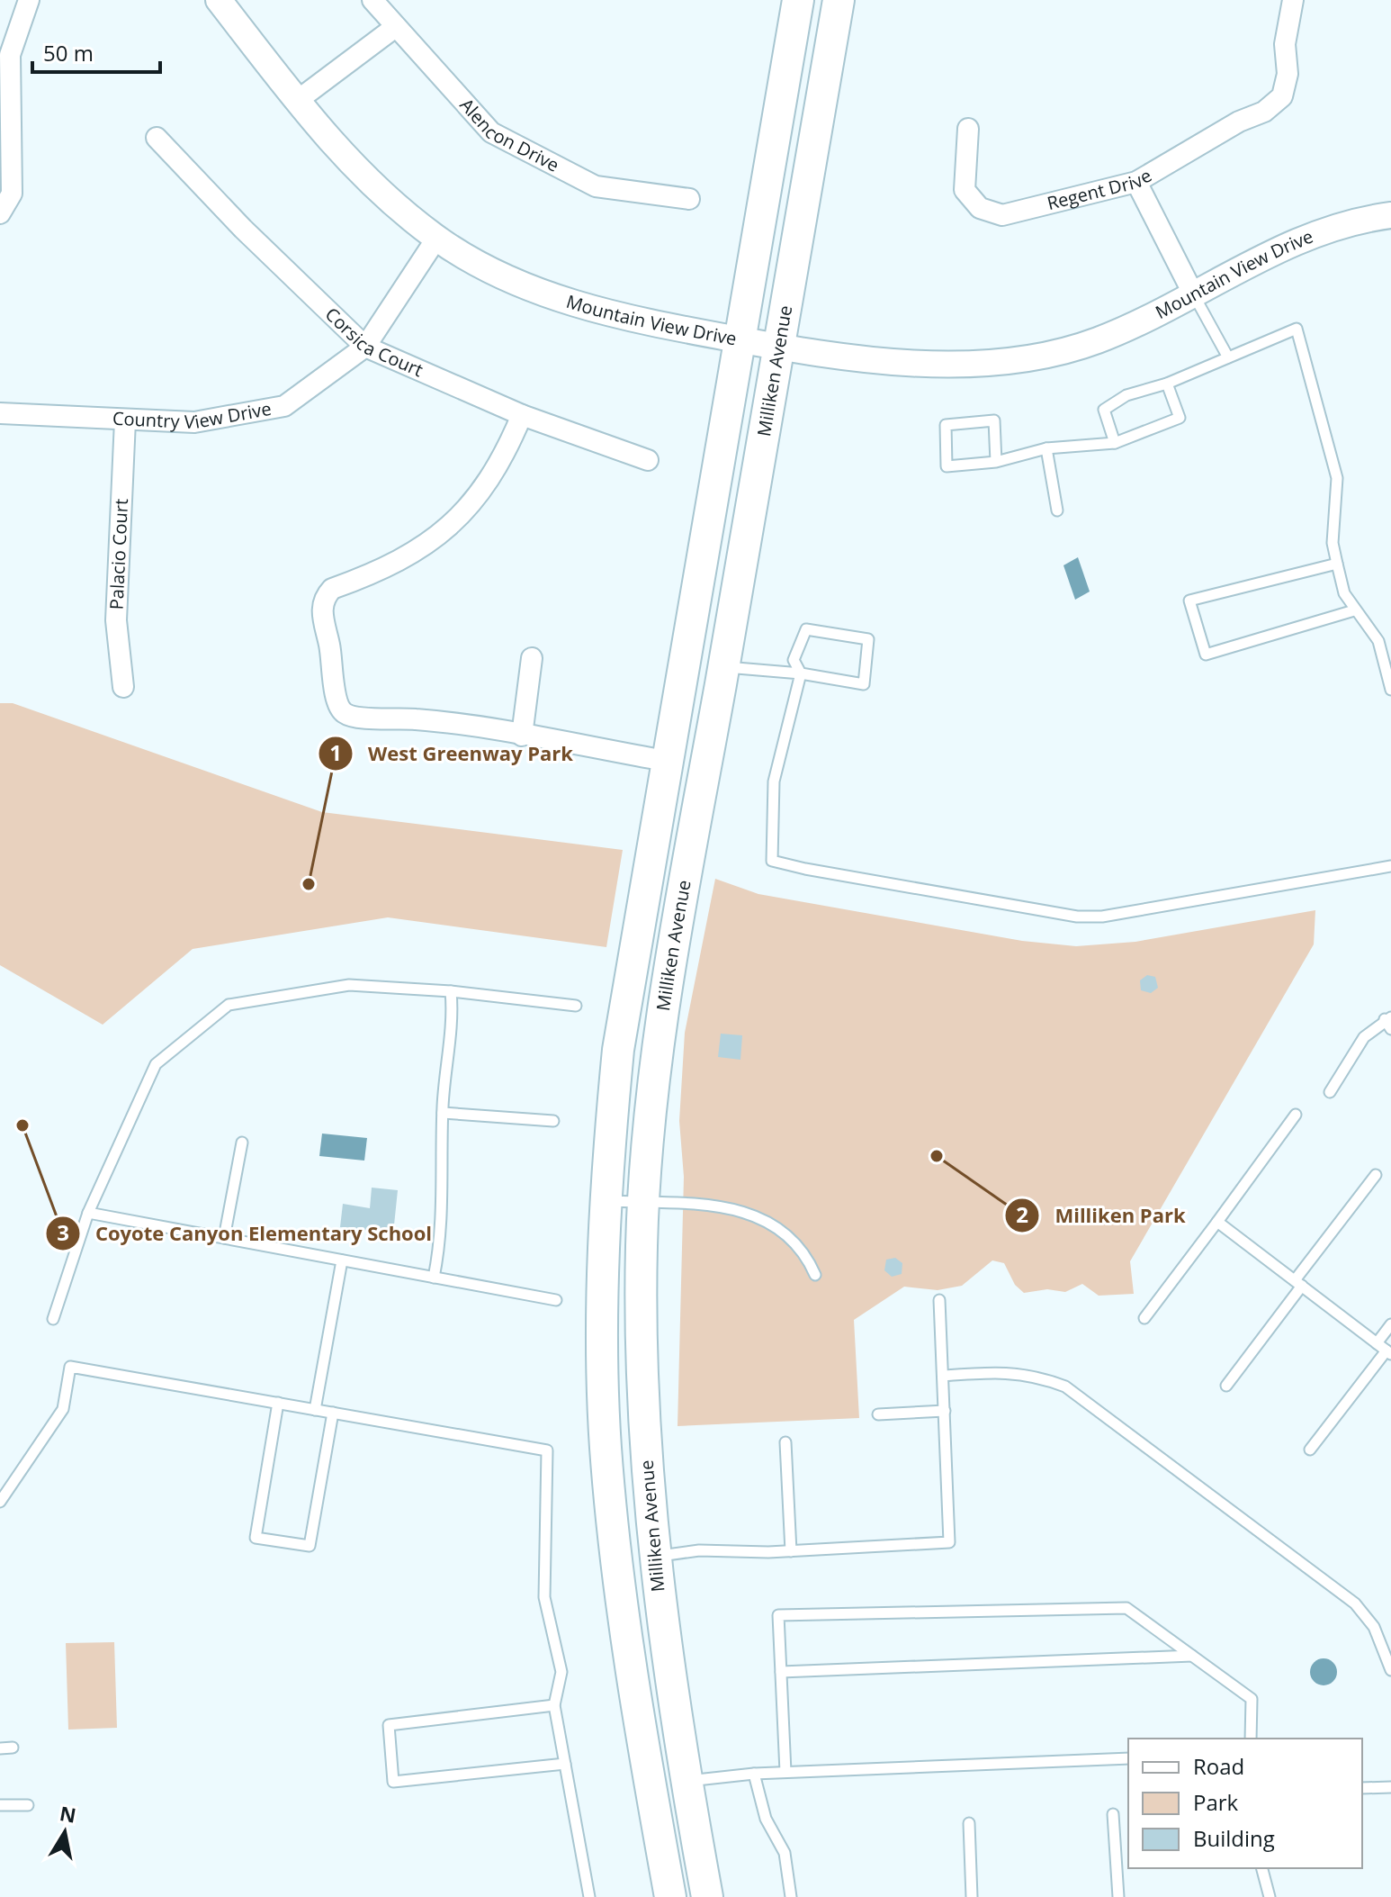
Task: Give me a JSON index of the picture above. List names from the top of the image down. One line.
{"streets":{"main road":["Milliken Avenue"],"street":["Alencon Drive","Regent Drive","Mountain View Drive","Corsica Court","Country View Drive","Palacio Court"]},"crossings":[["Mountain View Drive","Milliken Avenue"],["Mountain View Drive","Country View Drive"],["Corsica Court","Country View Drive"],["Country View Drive","Palacio Court"]],"places":["West Greenway Park","Coyote Canyon Elementary School","Milliken Park"],"legend":["Road","Park","Building"],"scale_bar":"50 m","north":"top"}
